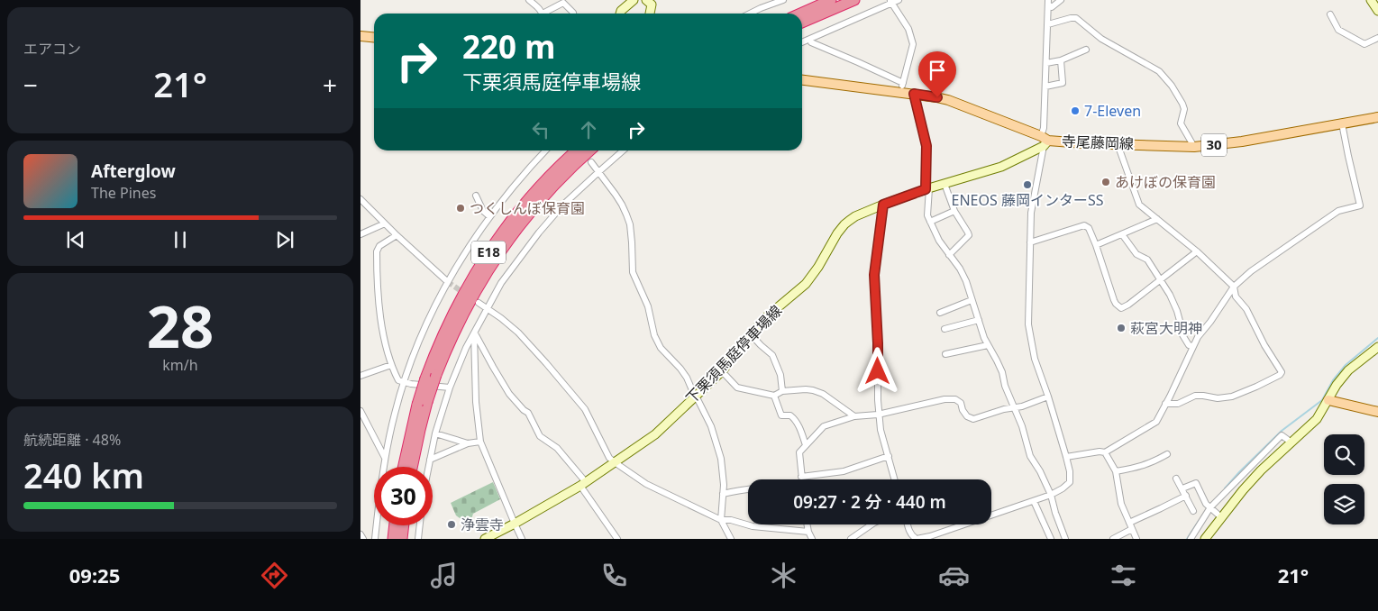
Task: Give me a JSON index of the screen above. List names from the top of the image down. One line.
{"streets":{"highway":["E18"],"main road":["寺尾藤岡線","30","下栗須馬庭停車場線"]},"crossings":[["寺尾藤岡線","下栗須馬庭停車場線"]],"places":["7-Eleven","あけぼの保育園","ENEOS 藤岡インターSS","つくしんぼ保育園","萩宮大明神","浄雲寺"],"page":{"tile":["エアコン",["28","km/h"],["航続距離 · 48%","240 km"]],"turn":["220 m","下栗須馬庭停車場線"],"heat":["−","21°","+"],"song":["Afterglow","The Pines"],"limit":"30","trip":"09:27 · 2 分 · 440 m","tabs":["09:25","21°"]}}
